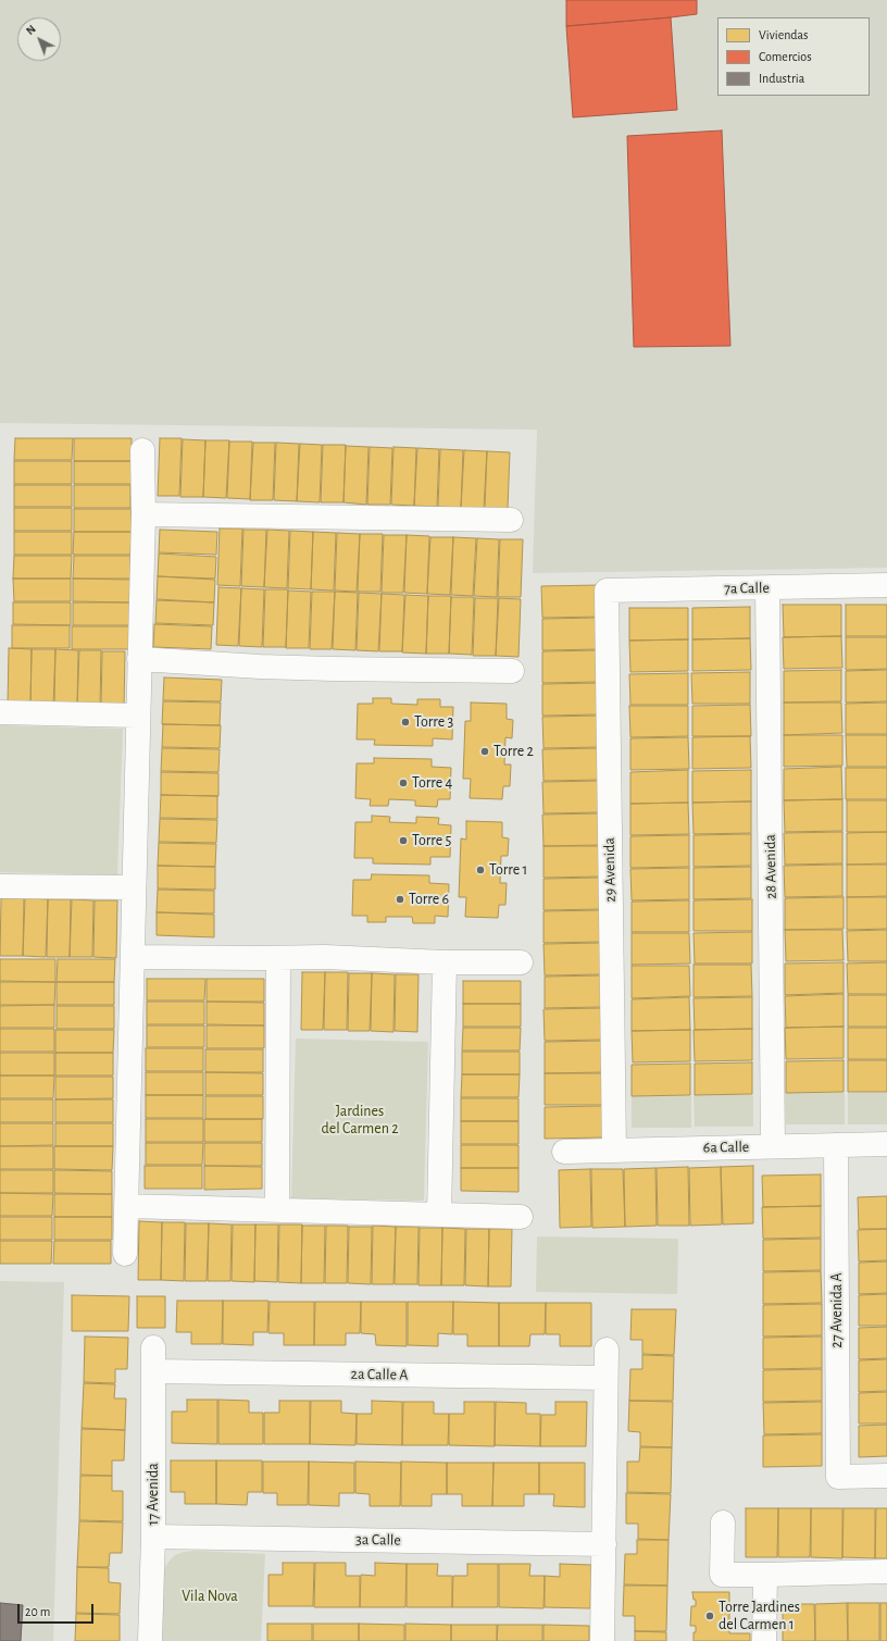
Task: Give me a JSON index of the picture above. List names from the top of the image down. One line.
{"streets":{"street":["7a Calle","28 Avenida","29 Avenida","6a Calle","27 Avenida A","2a Calle A","17 Avenida","3a Calle"]},"crossings":[["7a Calle","28 Avenida"],["7a Calle","29 Avenida"],["28 Avenida","6a Calle"],["29 Avenida","6a Calle"],["6a Calle","27 Avenida A"],["2a Calle A","17 Avenida"],["17 Avenida","3a Calle"]],"parks":["Jardines del Carmen 2","Vila Nova"],"places":["Torre 3","Torre 2","Torre 4","Torre 5","Torre 1","Torre 6","Torre Jardines del Carmen 1"],"legend":["Viviendas","Comercios","Industria"],"scale_bar":"20 m","north":"top left"}
